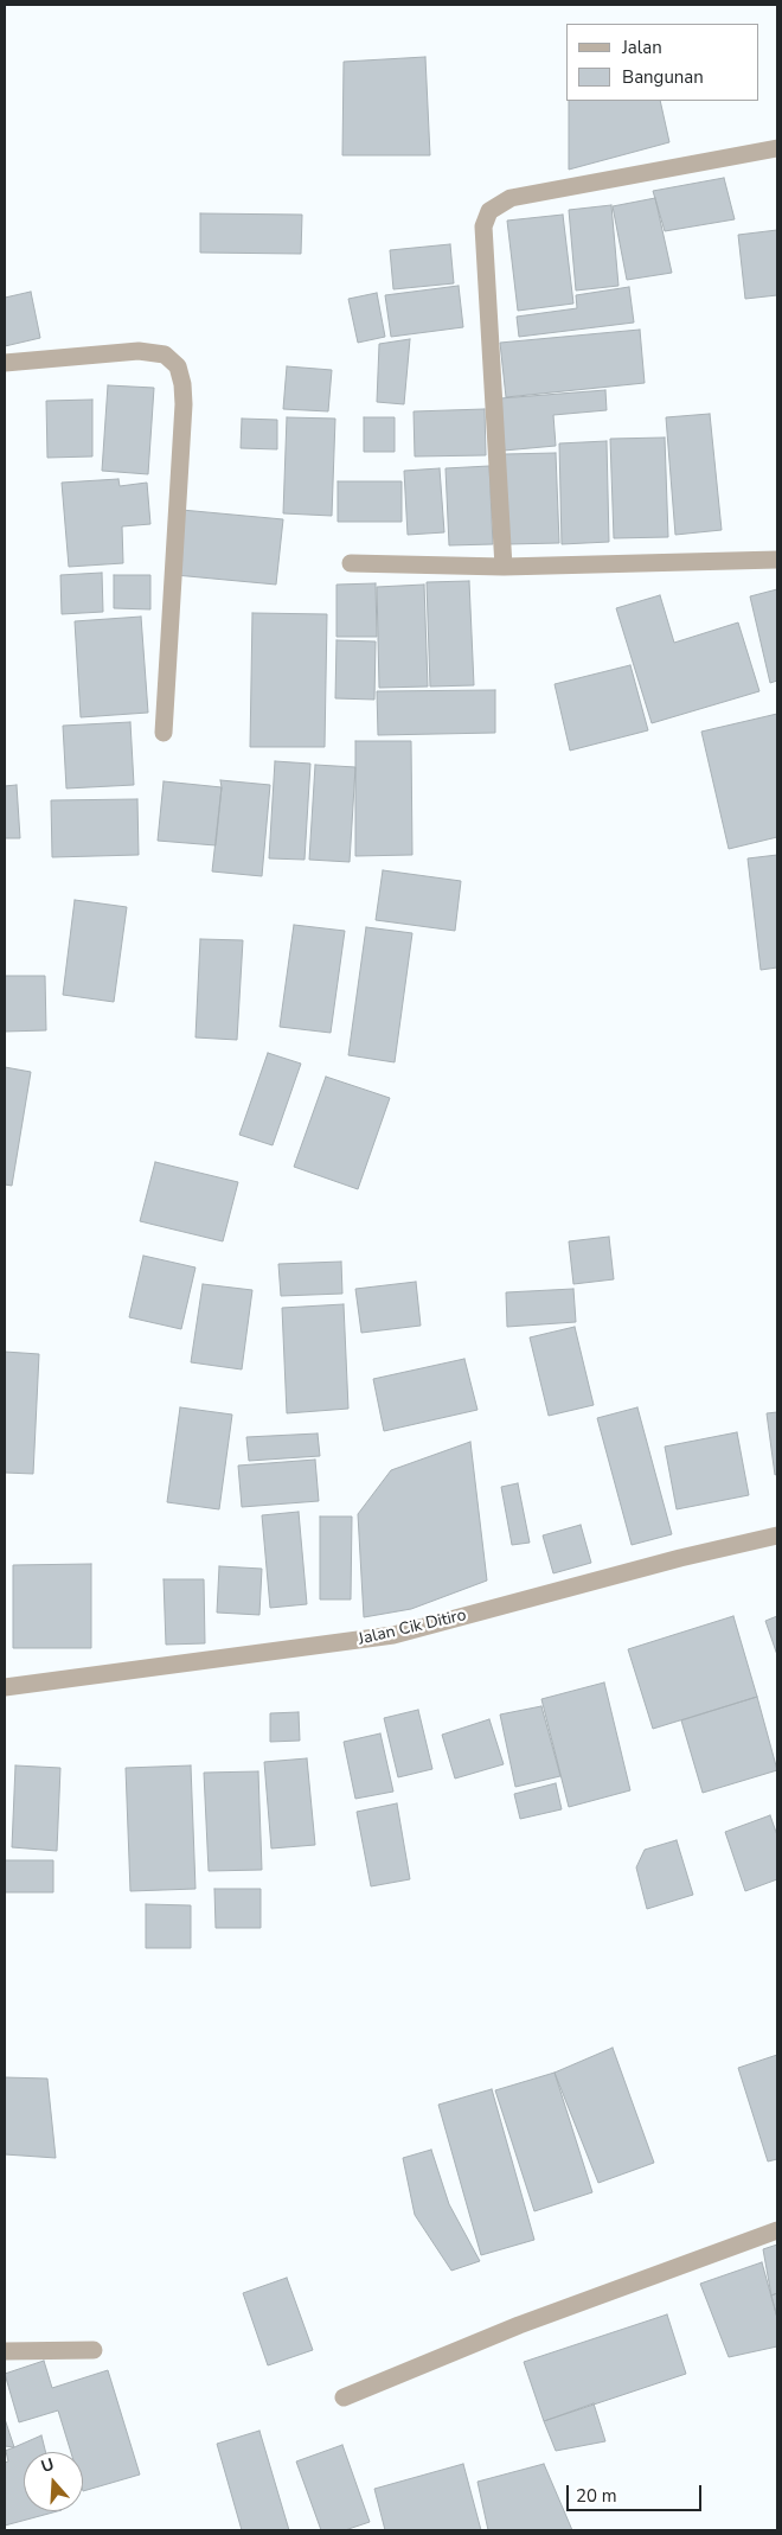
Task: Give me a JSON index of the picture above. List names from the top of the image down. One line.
{"streets":{"street":["Jalan Cik Ditiro"]},"legend":["Jalan","Bangunan"],"scale_bar":"20 m","north":"top"}
